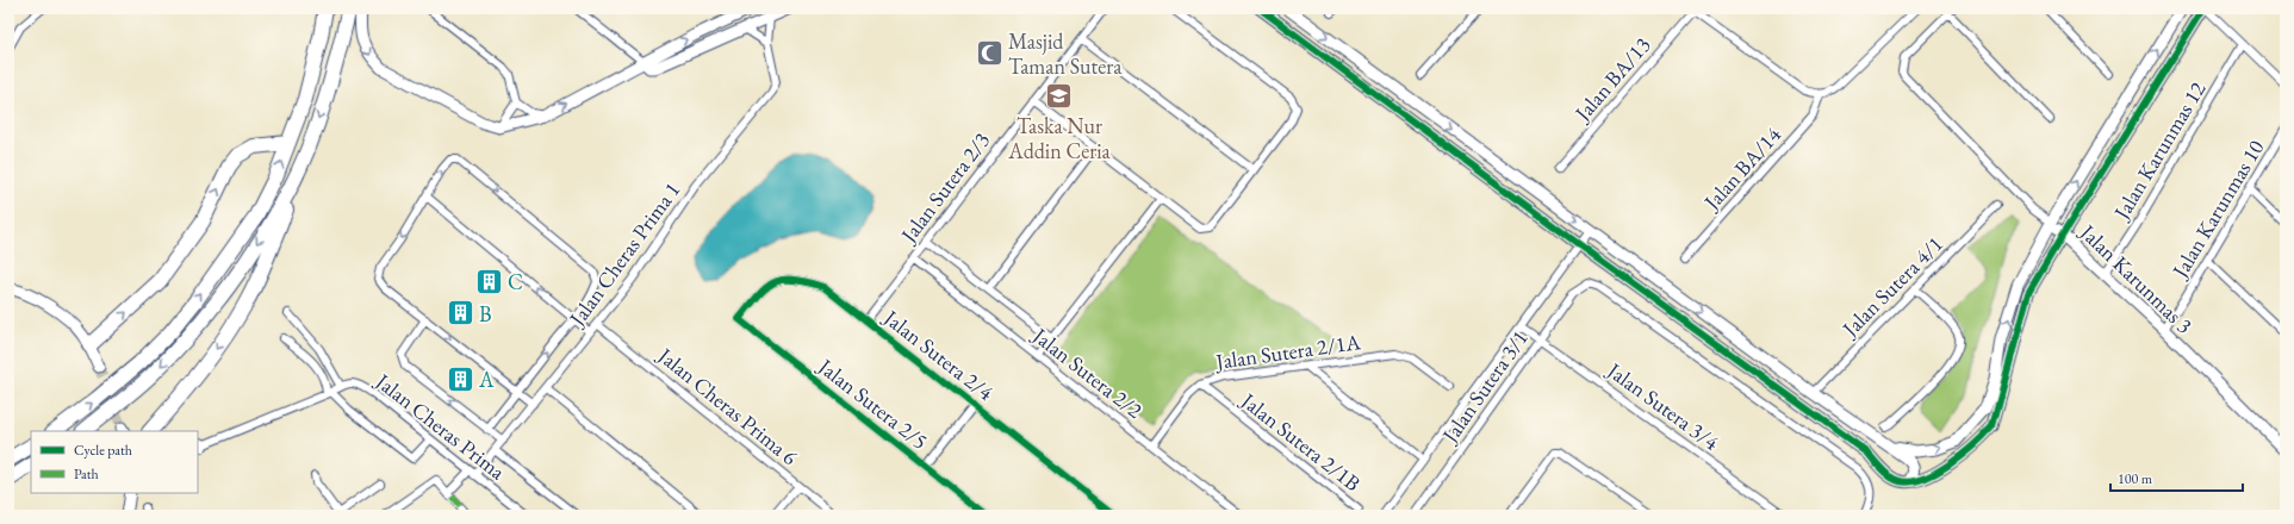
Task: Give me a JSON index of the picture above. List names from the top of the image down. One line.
{"streets":{"street":["Jalan BA/13","Jalan Karunmas 12","Jalan BA/14","Jalan Sutera 2/3","Jalan Karunmas 10","Jalan Cheras Prima 1","Jalan Karunmas 3","Jalan Sutera 4/1","Jalan Sutera 2/1A","Jalan Sutera 2/4","Jalan Sutera 2/2","Jalan Sutera 3/1","Jalan Sutera 2/5","Jalan Cheras Prima 6","Jalan Sutera 3/4","Jalan Cheras Prima","Jalan Sutera 2/1B"]},"crossings":[["Jalan Karunmas 12","Jalan Karunmas 3"],["Jalan Sutera 2/3","Jalan Sutera 2/4"],["Jalan Sutera 2/3","Jalan Sutera 2/2"],["Jalan Karunmas 10","Jalan Karunmas 3"],["Jalan Cheras Prima 1","Jalan Cheras Prima 6"],["Jalan Cheras Prima 1","Jalan Cheras Prima"],["Jalan Sutera 2/1A","Jalan Sutera 2/2"],["Jalan Sutera 2/1A","Jalan Sutera 2/1B"],["Jalan Sutera 2/4","Jalan Sutera 2/5"],["Jalan Sutera 3/1","Jalan Sutera 3/4"]],"places":{"mosque":["Masjid Taman Sutera"],"school or university":["Taska Nur Addin Ceria"],"building":["C","B","A"]},"legend":["Cycle path","Path"],"scale_bar":"100 m"}
